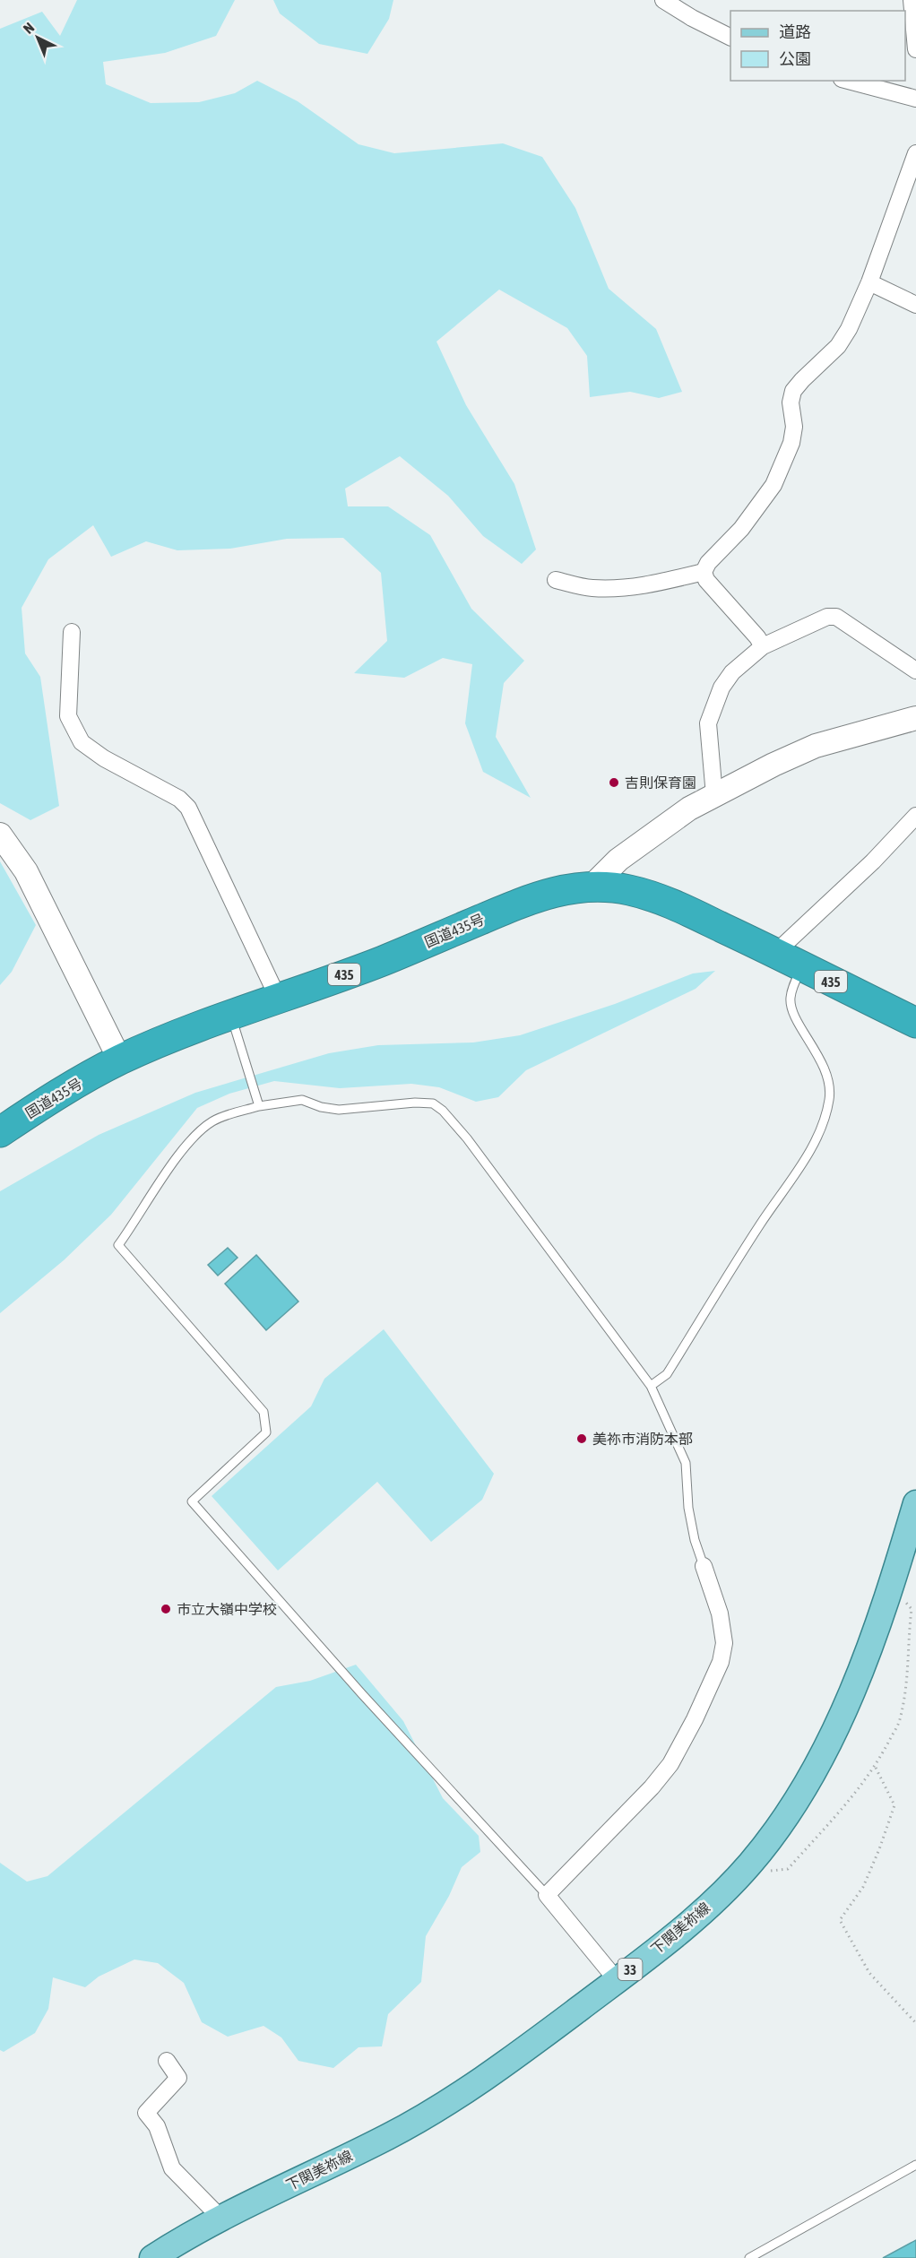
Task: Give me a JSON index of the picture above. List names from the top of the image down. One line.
{"streets":{"highway":["国道435号","435"],"main road":["下関美祢線","33"]},"places":["吉則保育園","美祢市消防本部","市立大嶺中学校"],"legend":["道路","公園"],"north":"top left"}
